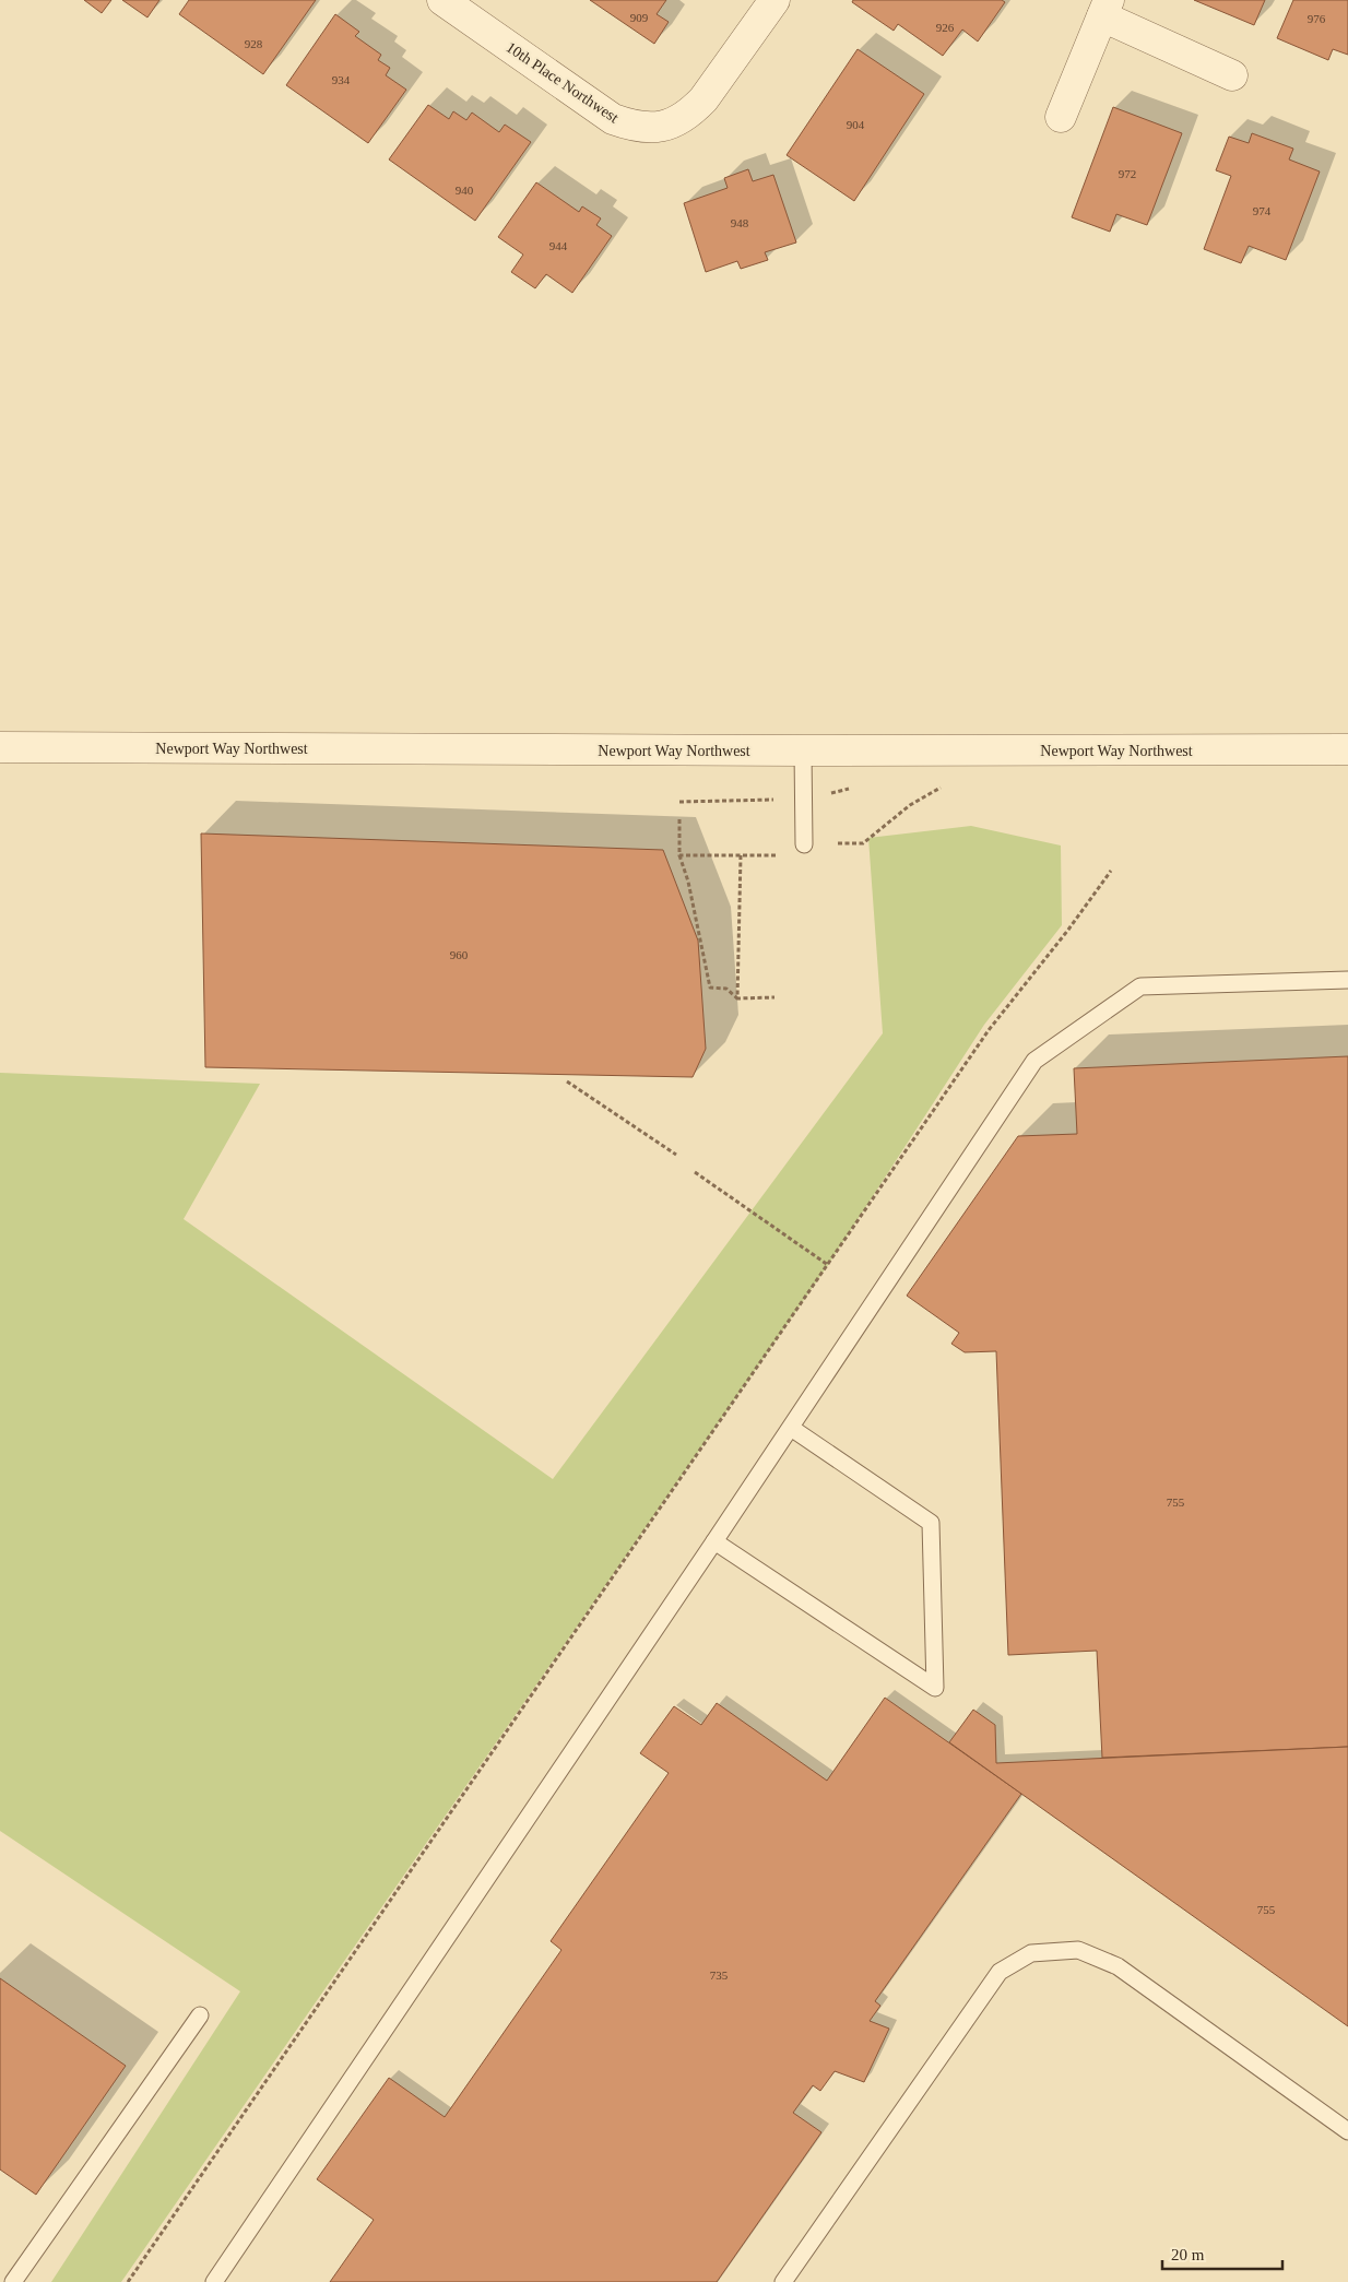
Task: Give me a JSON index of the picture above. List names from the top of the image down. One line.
{"streets":{"street":["10th Place Northwest","Newport Way Northwest"]},"house_numbers":["909","976","926","928","934","904","972","940","974","948","944","960","755","755","735"],"scale_bar":"20 m"}
